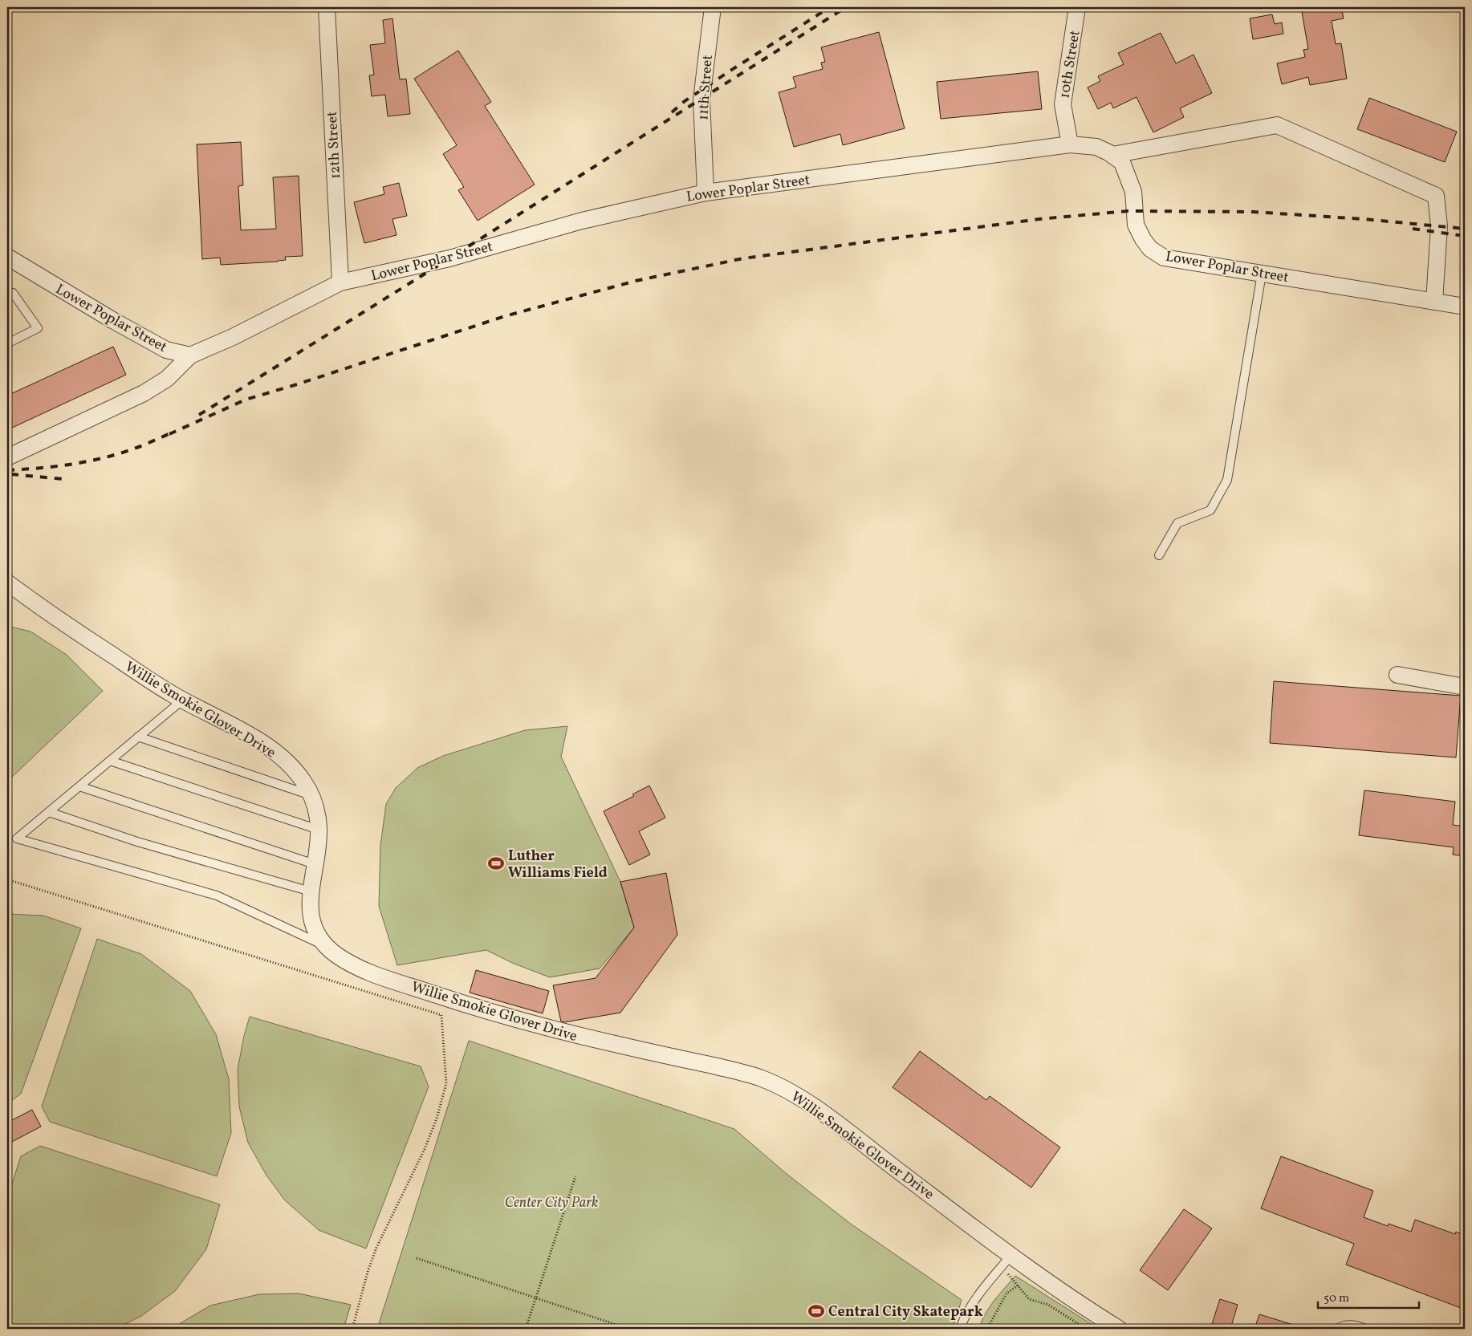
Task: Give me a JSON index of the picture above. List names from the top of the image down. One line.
{"streets":{"street":["10th Street","11th Street","12th Street","Lower Poplar Street","Willie Smokie Glover Drive"]},"crossings":[["10th Street","Lower Poplar Street"],["11th Street","Lower Poplar Street"],["12th Street","Lower Poplar Street"]],"parks":["Center City Park"],"places":{"sports":["Luther Williams Field","Central City Skatepark"]},"scale_bar":"50 m"}
